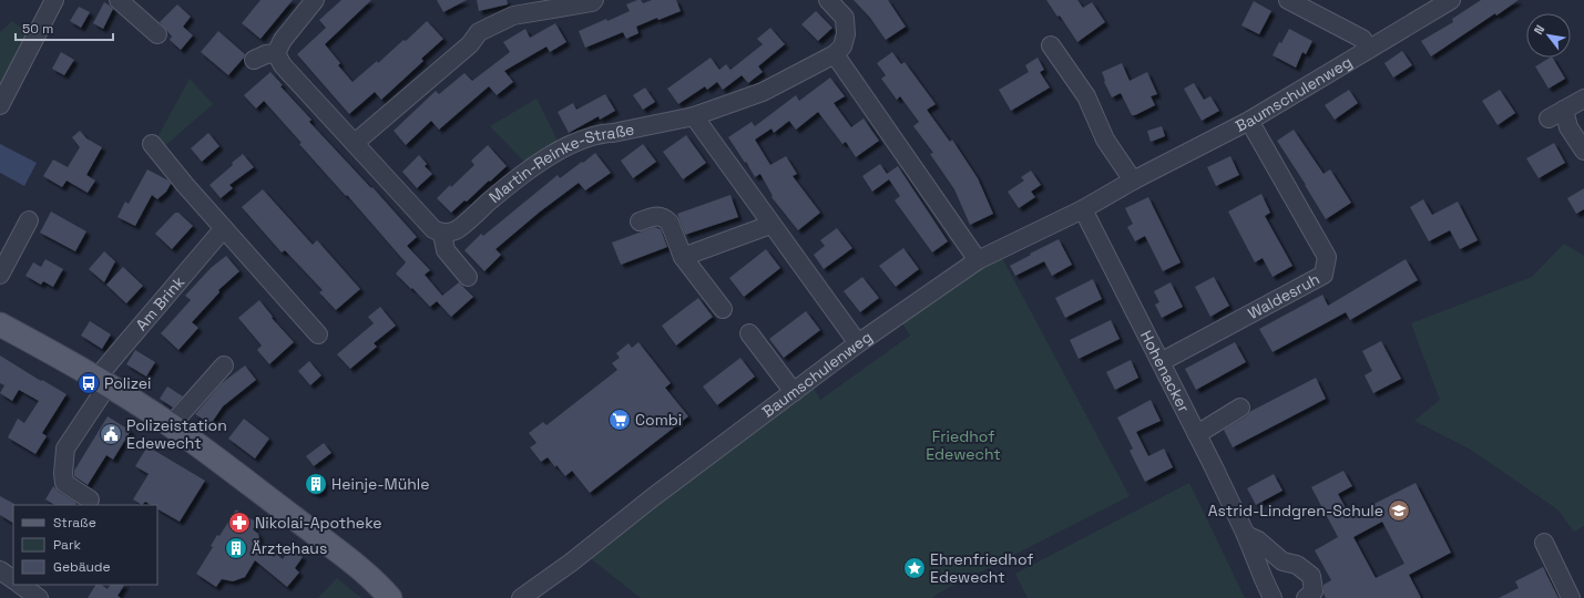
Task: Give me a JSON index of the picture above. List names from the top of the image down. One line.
{"streets":{"street":["Baumschulenweg","Martin-Reinke-Straße","Waldesruh","Am Brink","Hohenacker"]},"crossings":[["Baumschulenweg","Waldesruh"],["Baumschulenweg","Hohenacker"],["Waldesruh","Hohenacker"]],"parks":["Friedhof Edewecht"],"places":{"bus stop":["Polizei"],"supermarket":["Combi"],"public building":["Polizeistation Edewecht"],"building":["Heinje-Mühle","Ärztehaus"],"school or university":["Astrid-Lindgren-Schule"],"pharmacy":["Nikolai-Apotheke"],"place":["Ehrenfriedhof Edewecht"]},"legend":["Straße","Park","Gebäude"],"scale_bar":"50 m","north":"top left"}
